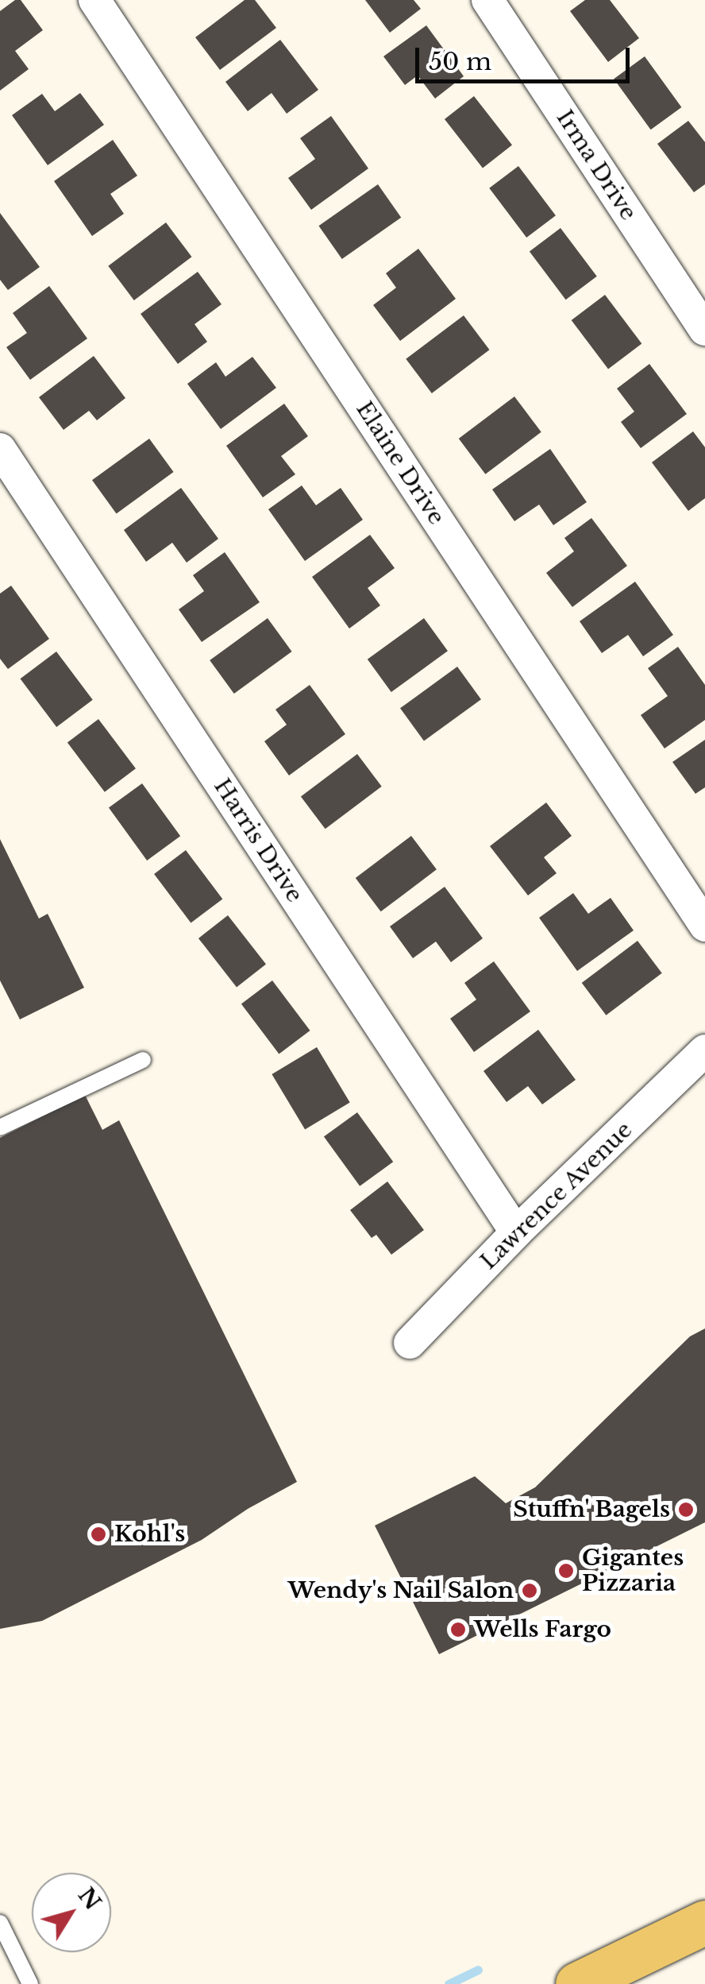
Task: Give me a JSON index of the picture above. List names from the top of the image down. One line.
{"streets":{"street":["Irma Drive","Elaine Drive","Harris Drive","Lawrence Avenue"]},"crossings":[["Harris Drive","Lawrence Avenue"]],"places":["Stuffn' Bagels","Kohl's","Gigantes Pizzaria","Wendy's Nail Salon","Wells Fargo"],"scale_bar":"50 m","north":"top right"}
